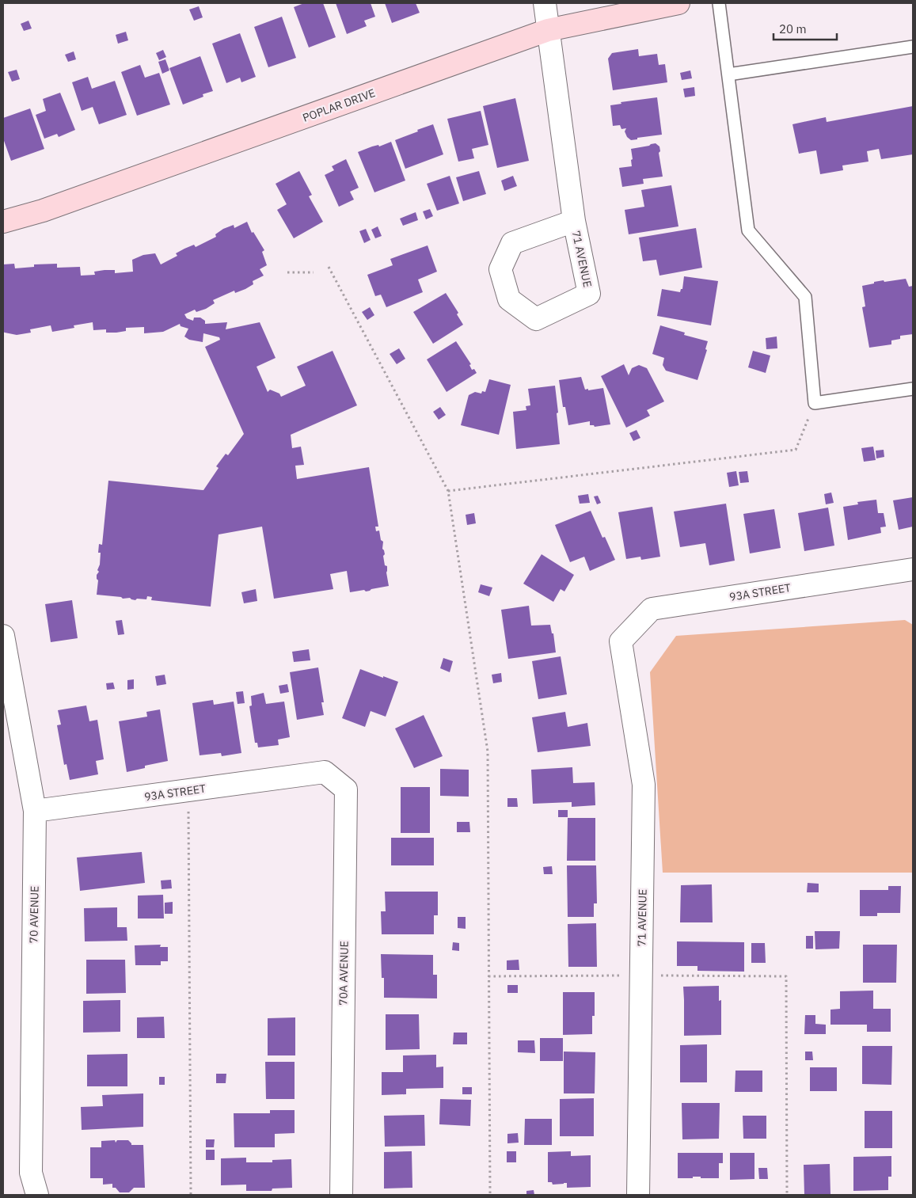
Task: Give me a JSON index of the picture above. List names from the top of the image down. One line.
{"streets":{"street":["POPLAR DRIVE","71 AVENUE","93A STREET","70 AVENUE","70A AVENUE"]},"crossings":[["POPLAR DRIVE","71 AVENUE"],["71 AVENUE","93A STREET"],["93A STREET","70 AVENUE"],["93A STREET","70A AVENUE"]],"scale_bar":"20 m"}
